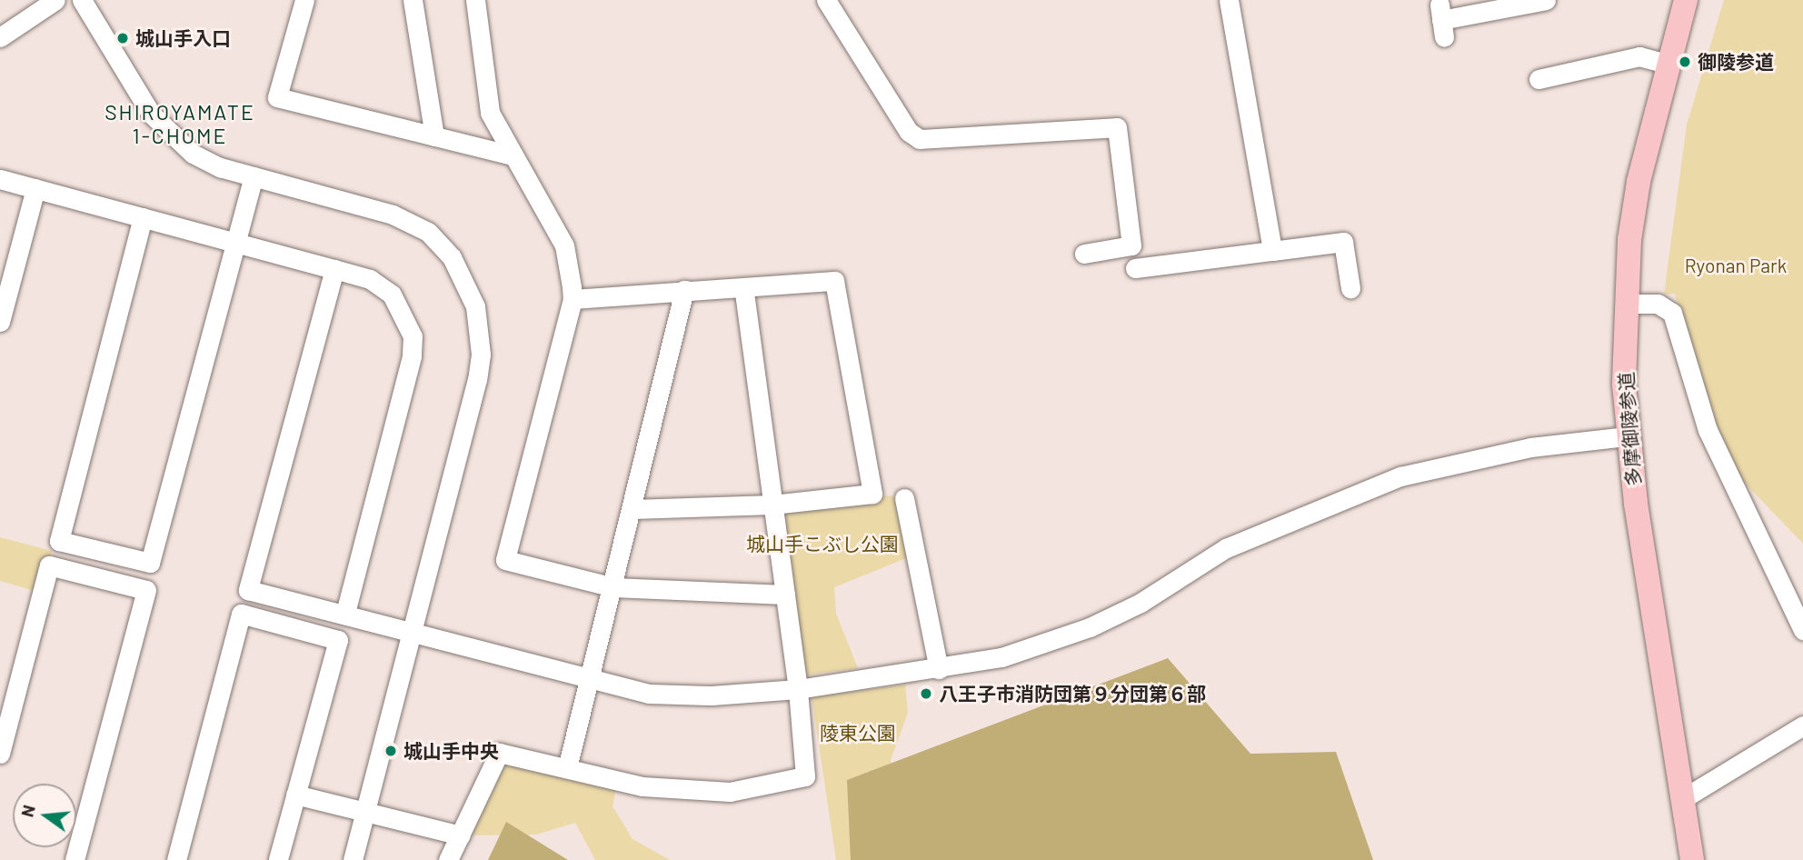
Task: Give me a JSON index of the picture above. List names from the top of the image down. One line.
{"streets":{"main road":["多摩御陵参道"]},"districts":["SHIROYAMATE 1-CHOME"],"parks":["Ryonan Park","城山手こぶし公園","陵東公園"],"places":["城山手入口","御陵参道","八王子市消防団第９分団第６部","城山手中央"],"north":"left"}
